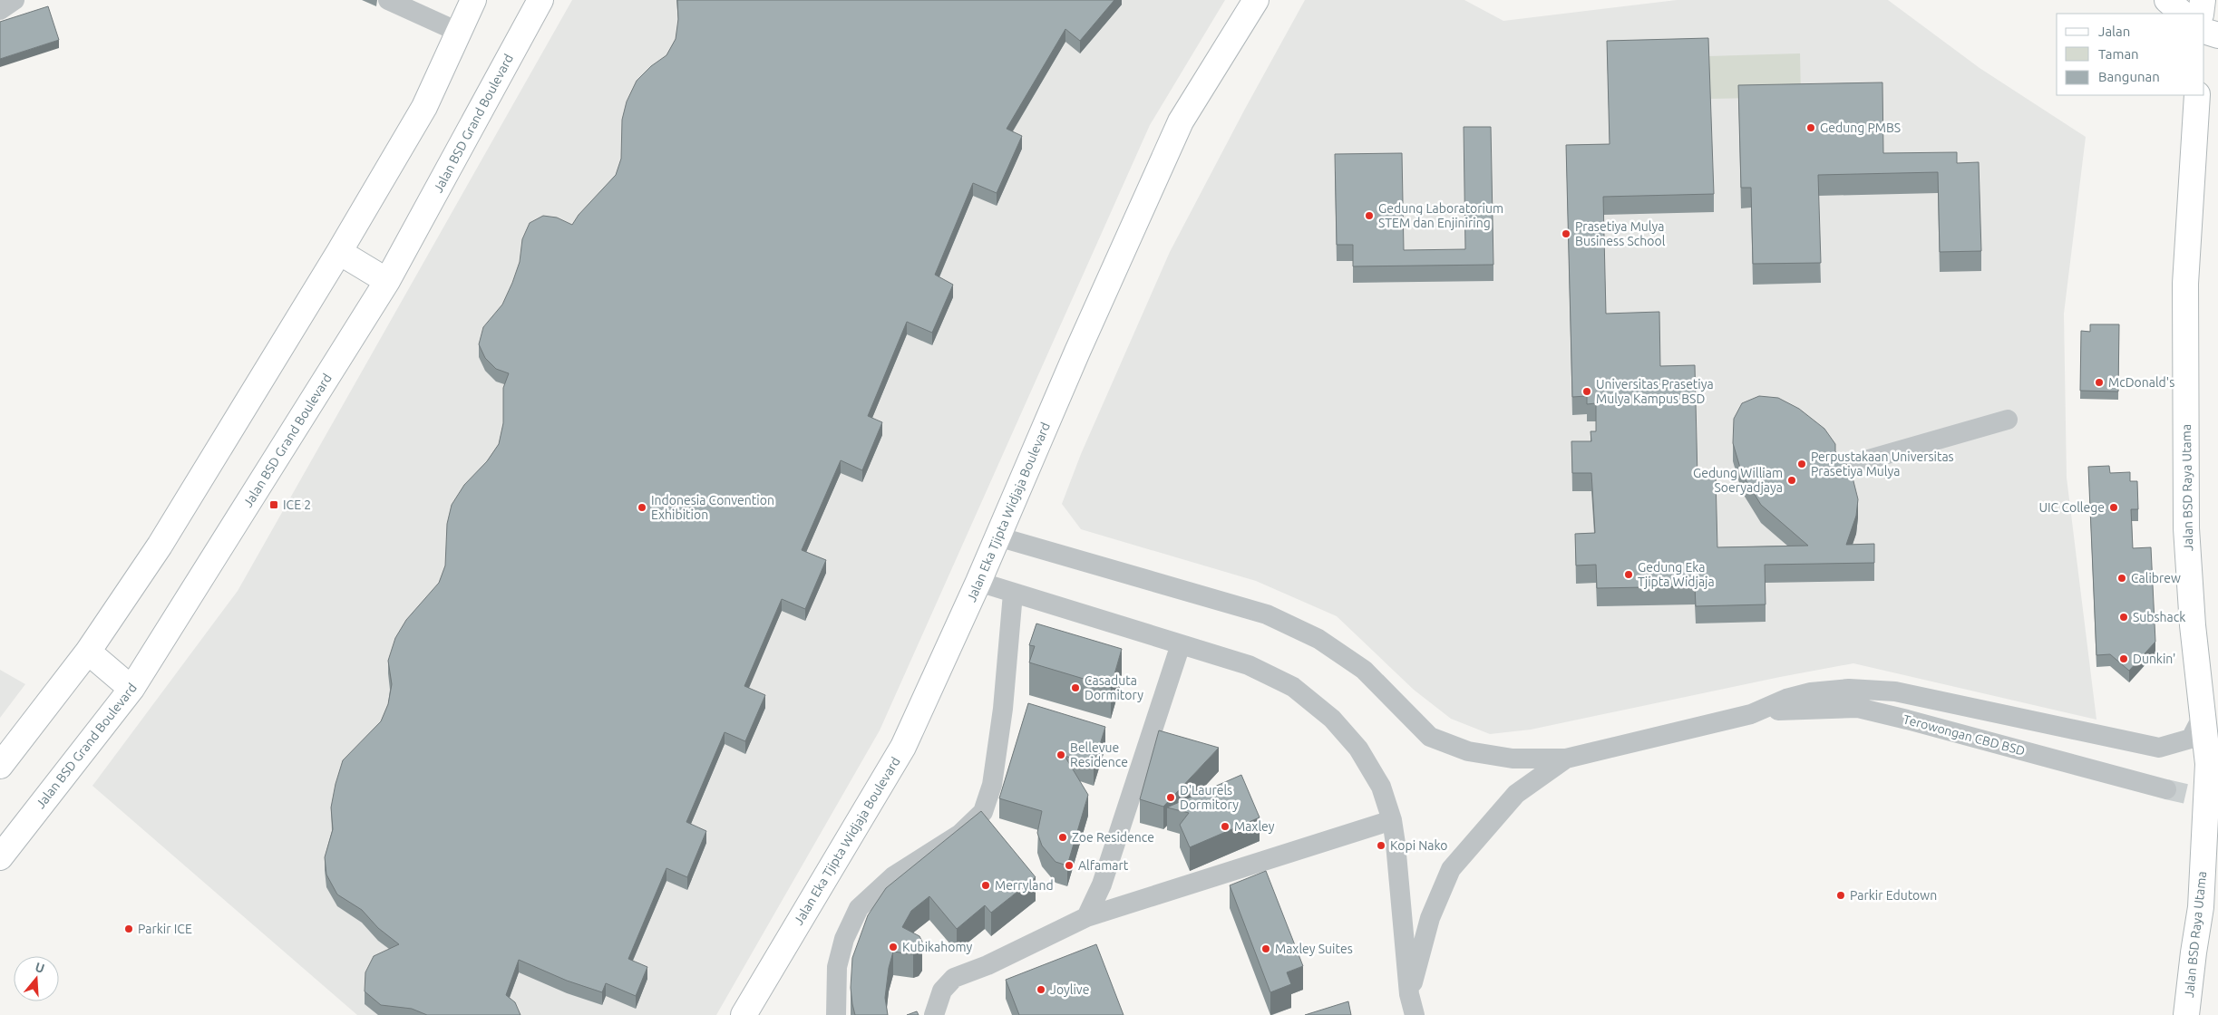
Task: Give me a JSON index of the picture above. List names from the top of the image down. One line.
{"streets":{"main road":["Jalan BSD Grand Boulevard","Jalan BSD Raya Utama","Jalan Eka Tjipta Widjaja Boulevard"],"street":["Terowongan CBD BSD"]},"places":{"other":["Gedung PMBS","Gedung Laboratorium STEM dan Enjiniring","Prasetiya Mulya Business School","McDonald's","Universitas Prasetiya Mulya Kampus BSD","Perpustakaan Universitas Prasetiya Mulya","Gedung William Soeryadjaya","Indonesia Convention Exhibition","UIC College","Gedung Eka Tjipta Widjaja","Calibrew","Subshack","Dunkin'","Casaduta Dormitory","Bellevue Residence","D'Laurels Dormitory","Maxley","Zoe Residence","Kopi Nako","Alfamart","Merryland","Parkir Edutown","Parkir ICE","Kubikahomy","Maxley Suites","Joylive"],"transit":["ICE 2"]},"legend":["Jalan","Taman","Bangunan"],"north":"top"}
